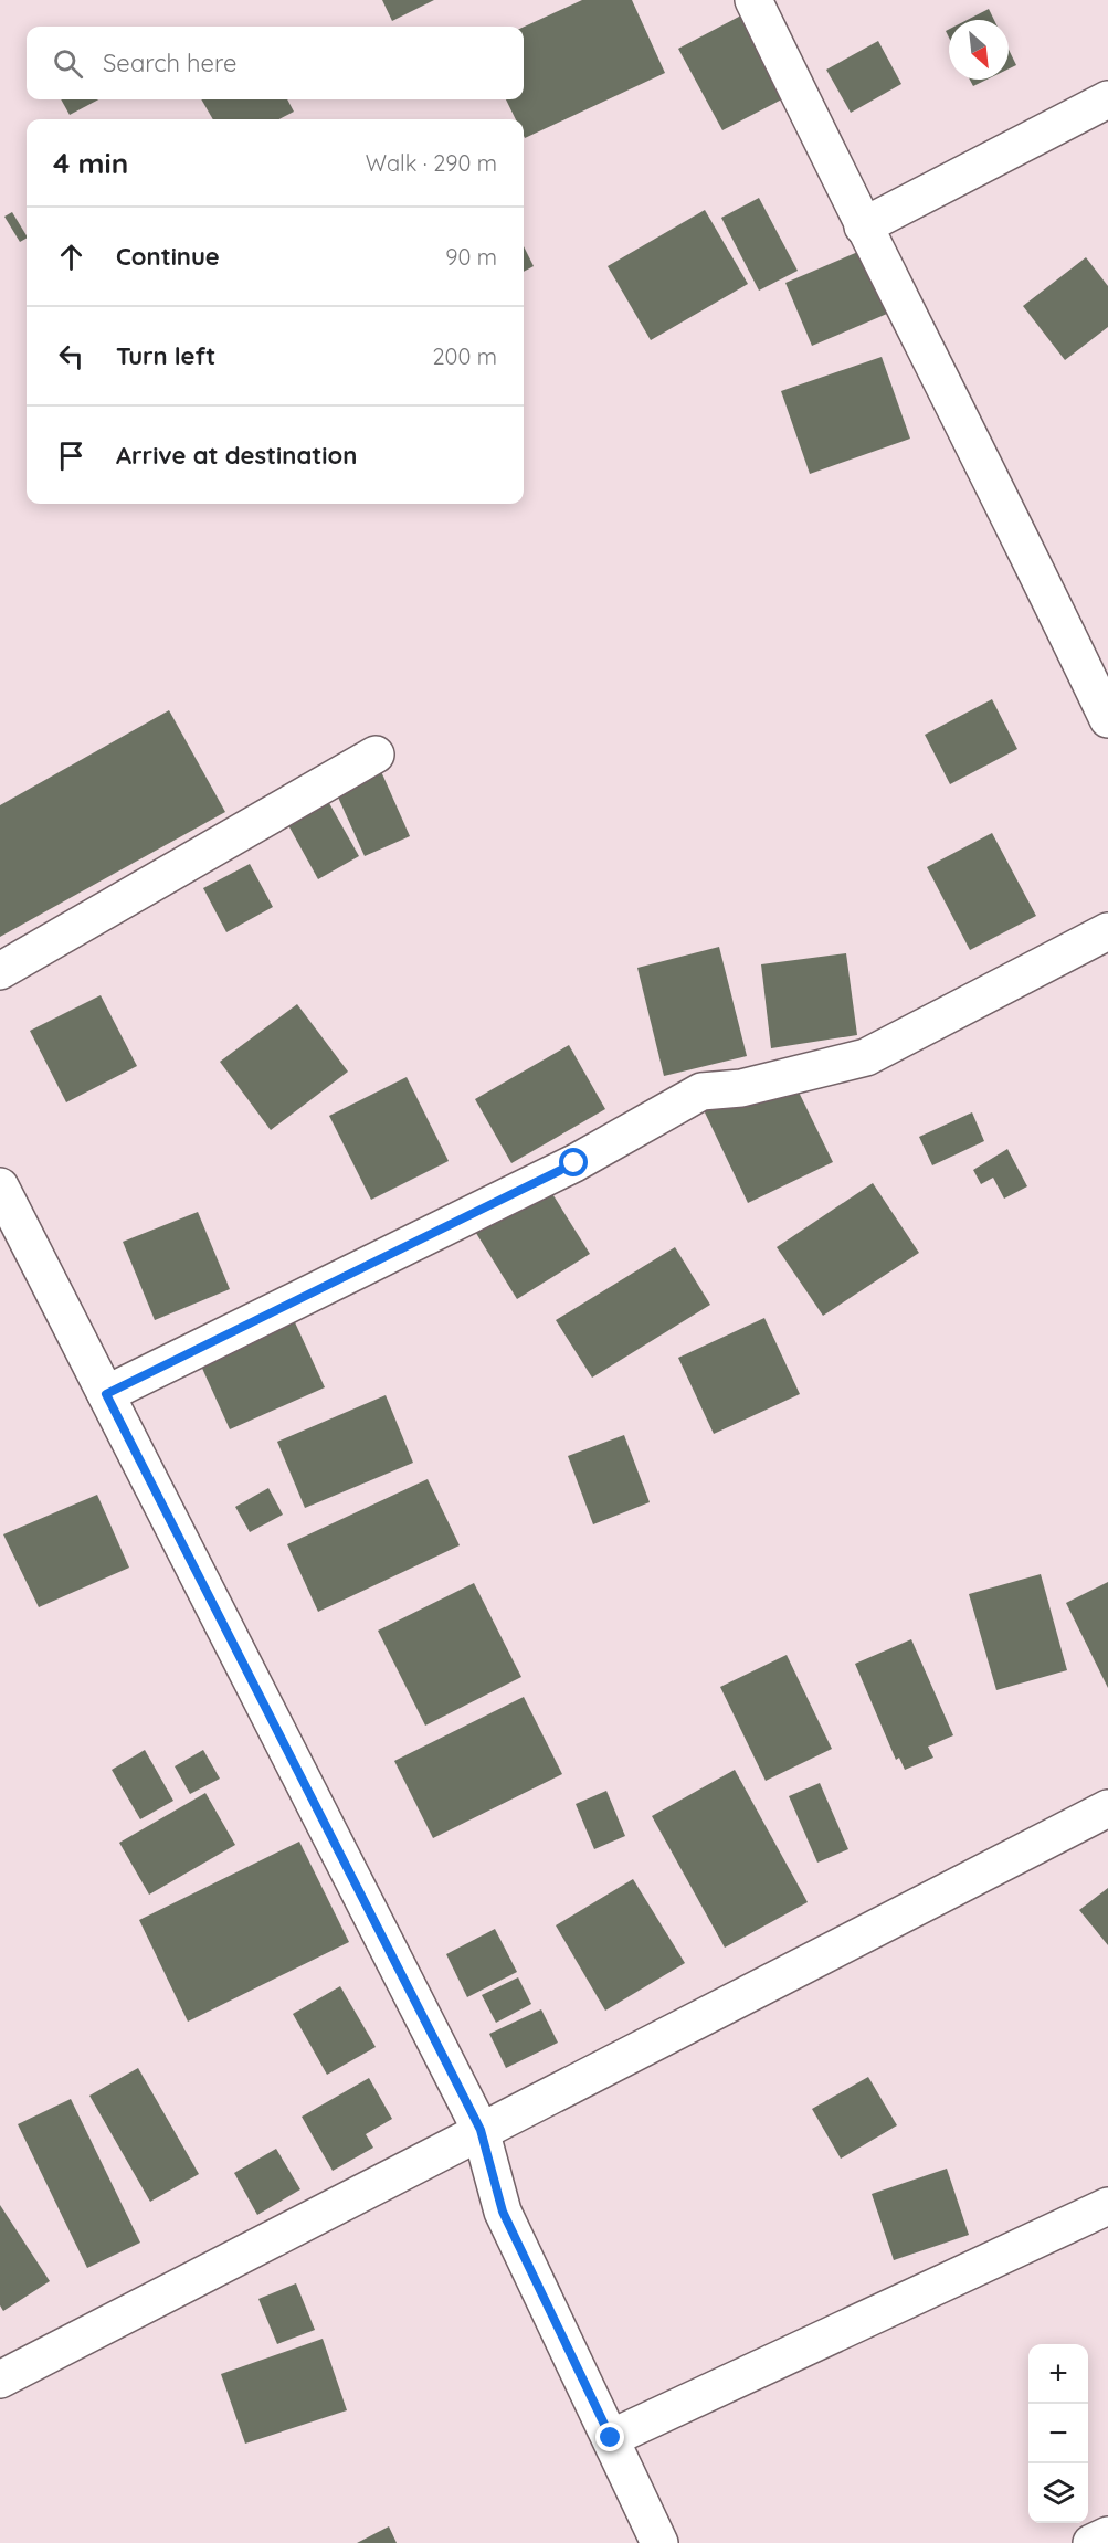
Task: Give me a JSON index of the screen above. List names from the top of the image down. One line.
{"north":"bottom right","page":{"search":"Search here","heading":["4 min","Walk · 290 m"],"list":[["Continue","90 m"],["Turn left","200 m"],"Arrive at destination"],"map_buttons":["+","−"]}}
